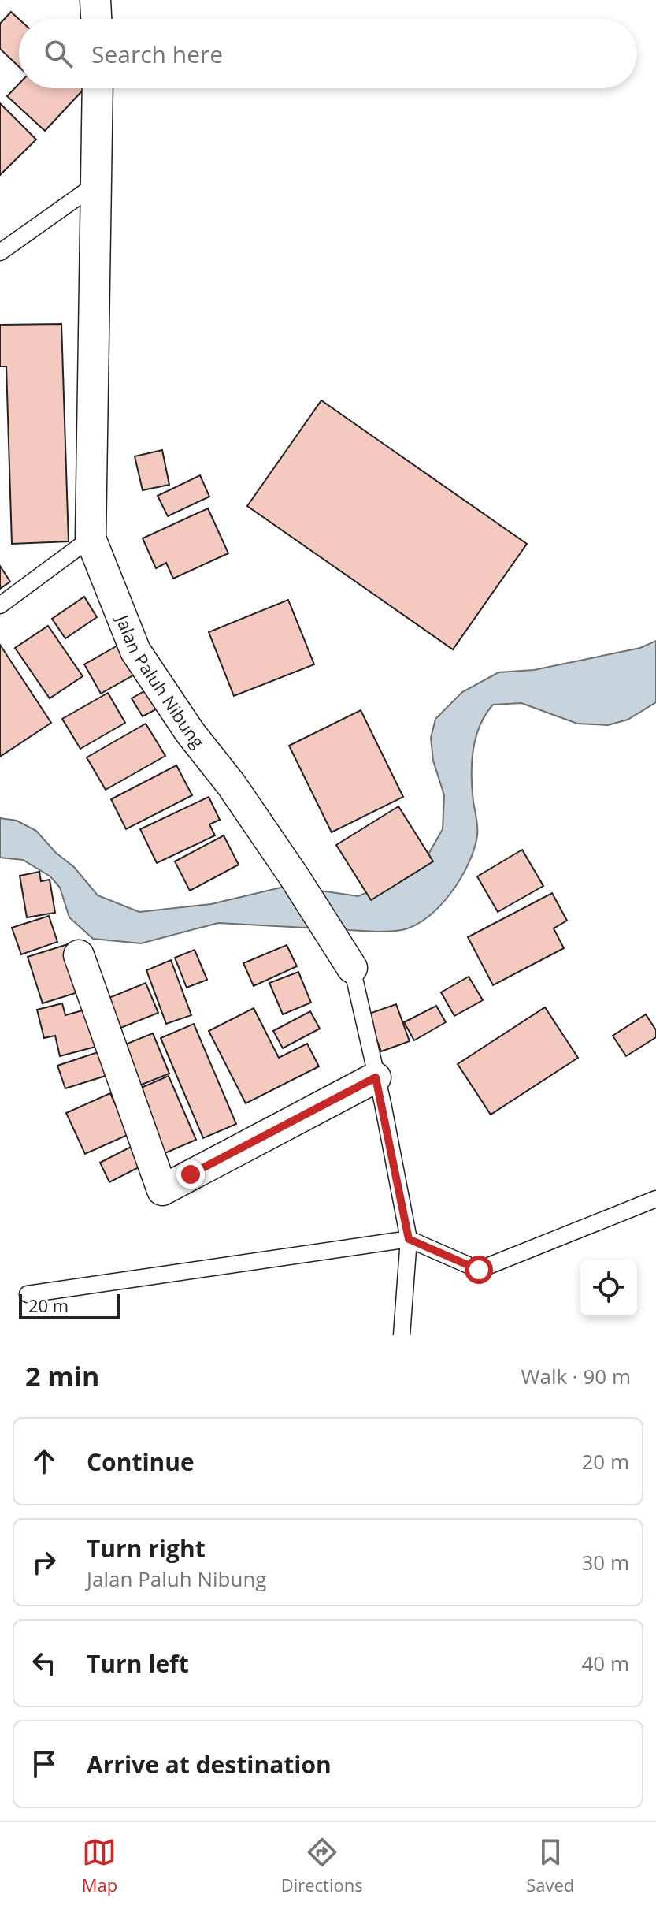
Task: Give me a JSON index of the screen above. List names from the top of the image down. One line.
{"streets":{"street":["Jalan Paluh Nibung"]},"scale_bar":"20 m","page":{"search":"Search here","scale":"20 m","heading":["2 min","Walk · 90 m"],"list":[["Continue","20 m"],["Turn right","Jalan Paluh Nibung","30 m"],["Turn left","40 m"],"Arrive at destination"],"nav":["Map","Directions","Saved"]}}
